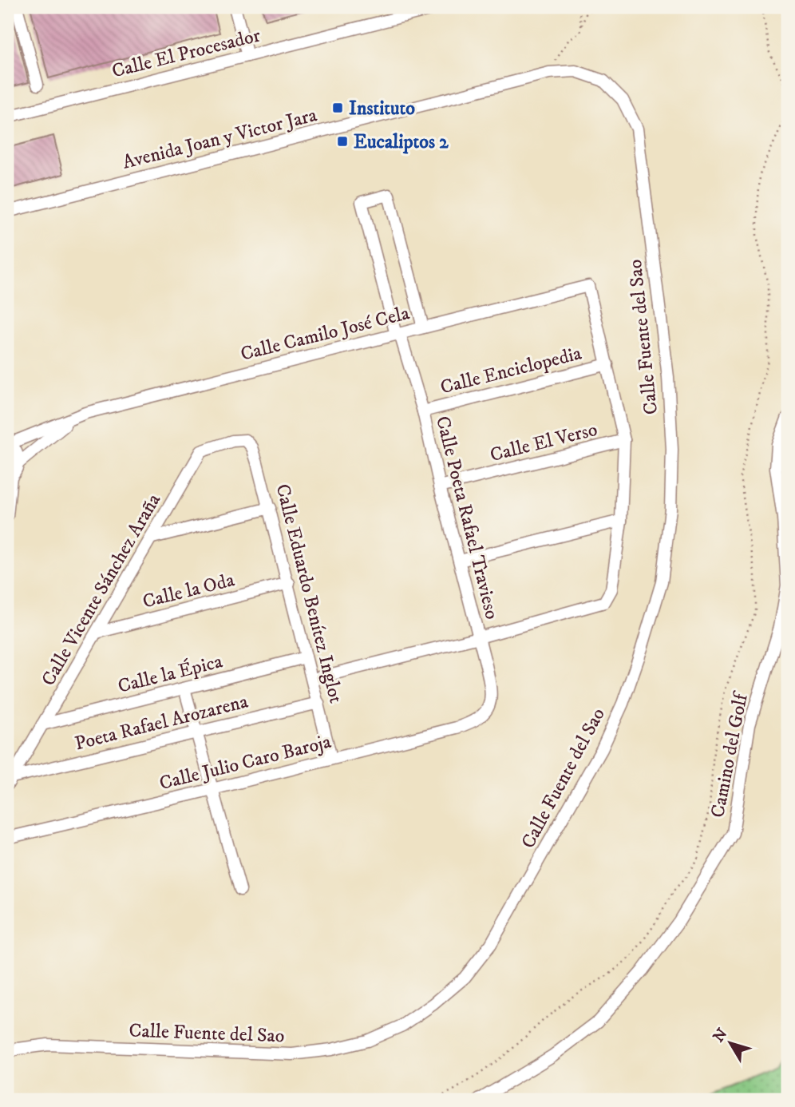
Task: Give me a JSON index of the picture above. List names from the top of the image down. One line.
{"streets":{"street":["Calle El Procesador","Avenida Joan y Victor Jara","Calle Camilo José Cela","Calle Fuente del Sao","Calle Enciclopedia","Calle El Verso","Calle Poeta Rafael Travieso","Calle Vicente Sánchez Araña","Calle la Oda","Calle Eduardo Benítez Inglot","Calle la Épica","Poeta Rafael Arozarena","Camino del Golf","Calle Julio Caro Baroja"]},"crossings":[["Avenida Joan y Victor Jara","Calle Fuente del Sao"],["Calle Camilo José Cela","Calle Enciclopedia"],["Calle Camilo José Cela","Calle Poeta Rafael Travieso"],["Calle Enciclopedia","Calle Poeta Rafael Travieso"],["Calle El Verso","Calle Poeta Rafael Travieso"],["Calle Poeta Rafael Travieso","Calle Julio Caro Baroja"],["Calle Vicente Sánchez Araña","Calle la Oda"],["Calle Vicente Sánchez Araña","Calle Eduardo Benítez Inglot"],["Calle Vicente Sánchez Araña","Calle la Épica"],["Calle Vicente Sánchez Araña","Poeta Rafael Arozarena"],["Calle la Oda","Calle Eduardo Benítez Inglot"],["Calle Eduardo Benítez Inglot","Calle la Épica"],["Calle Eduardo Benítez Inglot","Poeta Rafael Arozarena"],["Calle Eduardo Benítez Inglot","Calle Julio Caro Baroja"]],"places":{"transit":["Instituto","Eucaliptos 2"]},"north":"top left"}
